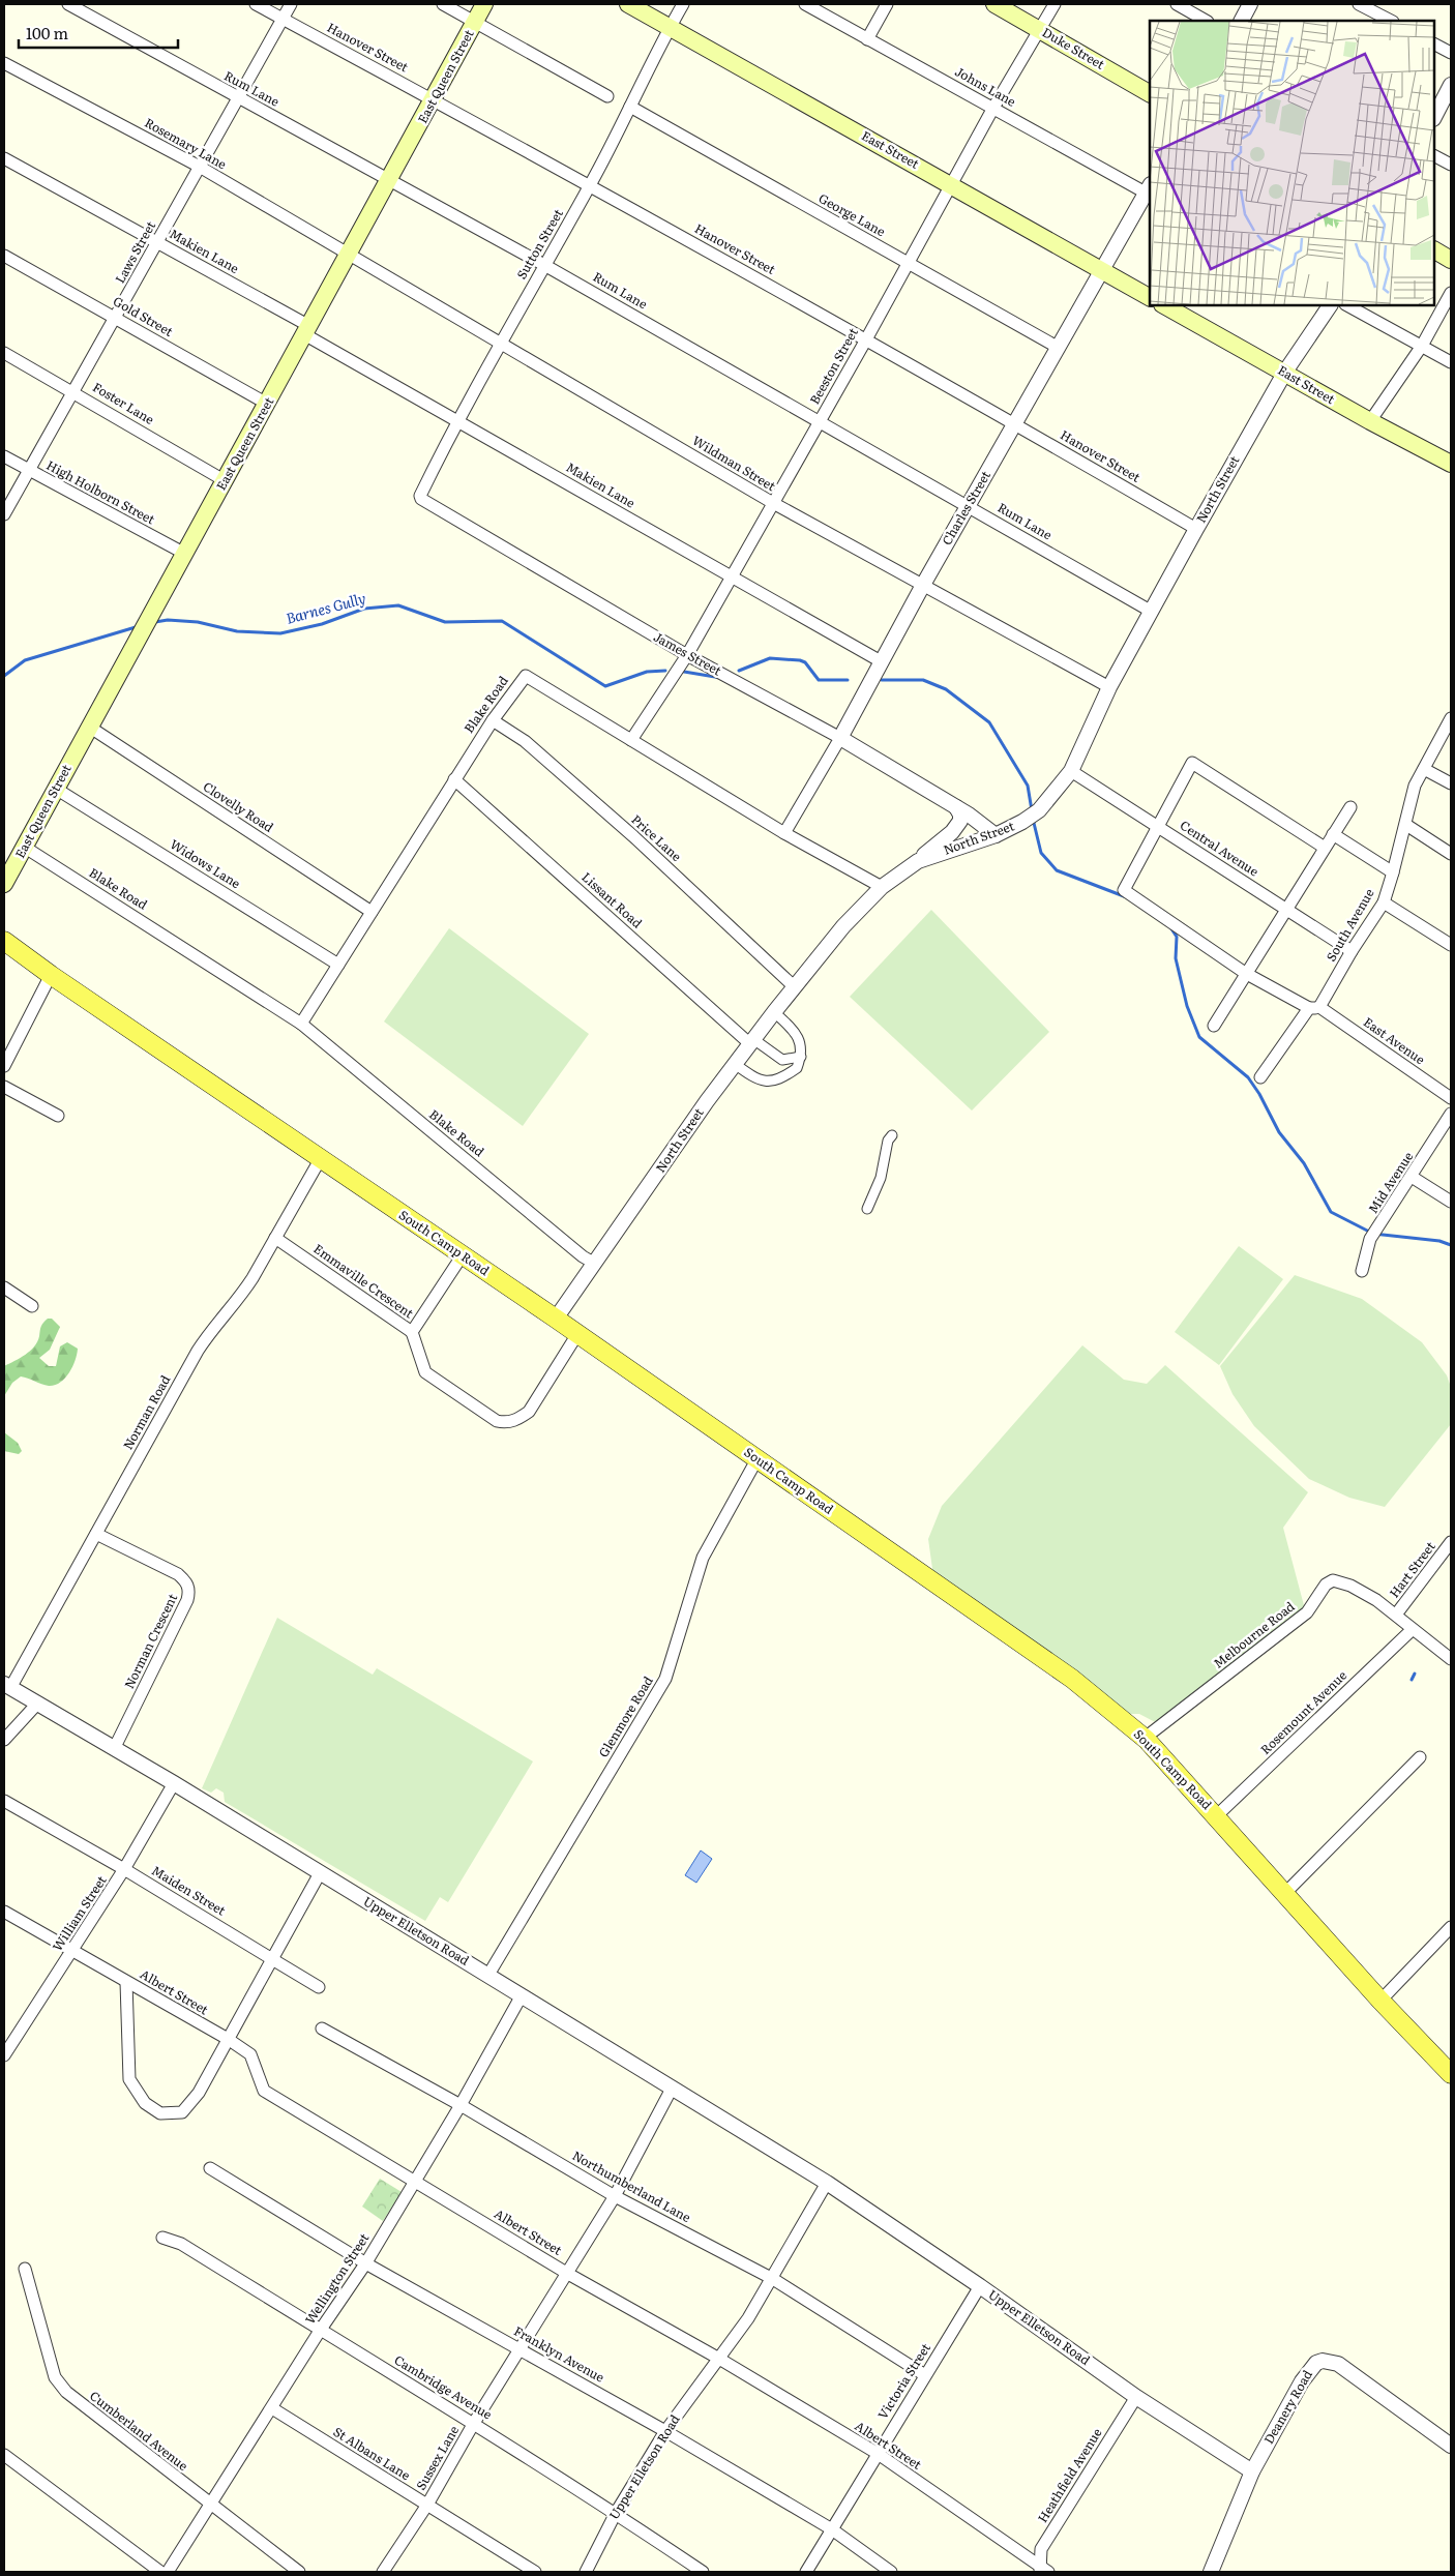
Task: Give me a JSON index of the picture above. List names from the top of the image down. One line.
{"streets":{"main road":["Duke Street","East Queen Street","East Street","South Camp Road"],"street":["Hanover Street","Johns Lane","Rum Lane","Rosemary Lane","George Lane","Sutton Street","Makien Lane","Laws Street","Gold Street","Beeston Street","Foster Lane","Wildman Street","North Street","High Holborn Street","Charles Street","James Street","Blake Road","Clovelly Road","Price Lane","Central Avenue","Widows Lane","Lissant Road","South Avenue","East Avenue","Mid Avenue","Emmaville Crescent","Norman Road","Hart Street","Melbourne Road","Norman Crescent","Rosemount Avenue","Glenmore Road","Maiden Street","William Street","Upper Elletson Road","Albert Street","Northumberland Lane","Wellington Street","Franklyn Avenue","Victoria Street","Cambridge Avenue","Deanery Road","Cumberland Avenue","St Albans Lane","Sussex Lane","Heathfield Avenue"]},"crossings":[["Hanover Street","East Queen Street"],["Hanover Street","Sutton Street"],["Hanover Street","Laws Street"],["Hanover Street","Beeston Street"],["Hanover Street","North Street"],["Hanover Street","Charles Street"],["Duke Street","Beeston Street"],["East Queen Street","Rum Lane"],["East Queen Street","Rosemary Lane"],["East Queen Street","Makien Lane"],["East Queen Street","Gold Street"],["East Queen Street","Foster Lane"],["East Queen Street","Wildman Street"],["East Queen Street","High Holborn Street"],["East Queen Street","Blake Road"],["East Queen Street","Clovelly Road"],["East Queen Street","Widows Lane"],["Johns Lane","Beeston Street"],["Johns Lane","Charles Street"],["Rum Lane","Sutton Street"],["Rum Lane","Laws Street"],["Rum Lane","Beeston Street"],["Rum Lane","North Street"],["Rum Lane","Charles Street"],["Rosemary Lane","Laws Street"],["Rosemary Lane","Wildman Street"],["East Street","Sutton Street"],["East Street","Beeston Street"],["East Street","North Street"],["East Street","Charles Street"],["George Lane","Sutton Street"],["George Lane","Beeston Street"],["George Lane","Charles Street"],["Sutton Street","Makien Lane"],["Sutton Street","Wildman Street"],["Sutton Street","James Street"],["Makien Lane","Laws Street"],["Makien Lane","Beeston Street"],["Makien Lane","Charles Street"],["Laws Street","Gold Street"],["Laws Street","Foster Lane"],["Laws Street","High Holborn Street"],["Beeston Street","Wildman Street"],["Beeston Street","James Street"],["Beeston Street","Blake Road"],["Wildman Street","North Street"],["Wildman Street","Charles Street"],["North Street","James Street"],["North Street","Blake Road"],["North Street","Price Lane"],["North Street","Central Avenue"],["North Street","Lissant Road"],["North Street","South Camp Road"],["Charles Street","James Street"],["Charles Street","Blake Road"],["Blake Road","Clovelly Road"],["Blake Road","Price Lane"],["Blake Road","Widows Lane"],["Blake Road","Lissant Road"],["Central Avenue","South Avenue"],["Central Avenue","East Avenue"],["South Avenue","East Avenue"],["South Camp Road","Emmaville Crescent"],["South Camp Road","Norman Road"],["South Camp Road","Melbourne Road"],["South Camp Road","Rosemount Avenue"],["South Camp Road","Glenmore Road"],["Emmaville Crescent","Norman Road"],["Norman Road","Norman Crescent"],["Norman Road","Upper Elletson Road"],["Hart Street","Melbourne Road"],["Melbourne Road","Rosemount Avenue"],["Norman Crescent","Upper Elletson Road"],["Glenmore Road","Upper Elletson Road"],["Maiden Street","William Street"],["William Street","Upper Elletson Road"],["William Street","Albert Street"],["Upper Elletson Road","Albert Street"],["Upper Elletson Road","Northumberland Lane"],["Upper Elletson Road","Wellington Street"],["Upper Elletson Road","Franklyn Avenue"],["Upper Elletson Road","Victoria Street"],["Upper Elletson Road","Cambridge Avenue"],["Upper Elletson Road","Deanery Road"],["Upper Elletson Road","Sussex Lane"],["Upper Elletson Road","Heathfield Avenue"],["Albert Street","Wellington Street"],["Albert Street","Victoria Street"],["Albert Street","Sussex Lane"],["Albert Street","Heathfield Avenue"],["Northumberland Lane","Wellington Street"],["Northumberland Lane","Victoria Street"],["Northumberland Lane","Sussex Lane"],["Wellington Street","Franklyn Avenue"],["Wellington Street","Cambridge Avenue"],["Wellington Street","Cumberland Avenue"],["Wellington Street","St Albans Lane"],["Franklyn Avenue","Victoria Street"],["Franklyn Avenue","Sussex Lane"],["Cambridge Avenue","Sussex Lane"],["St Albans Lane","Sussex Lane"]],"water":["Barnes Gully"],"scale_bar":"100 m"}
